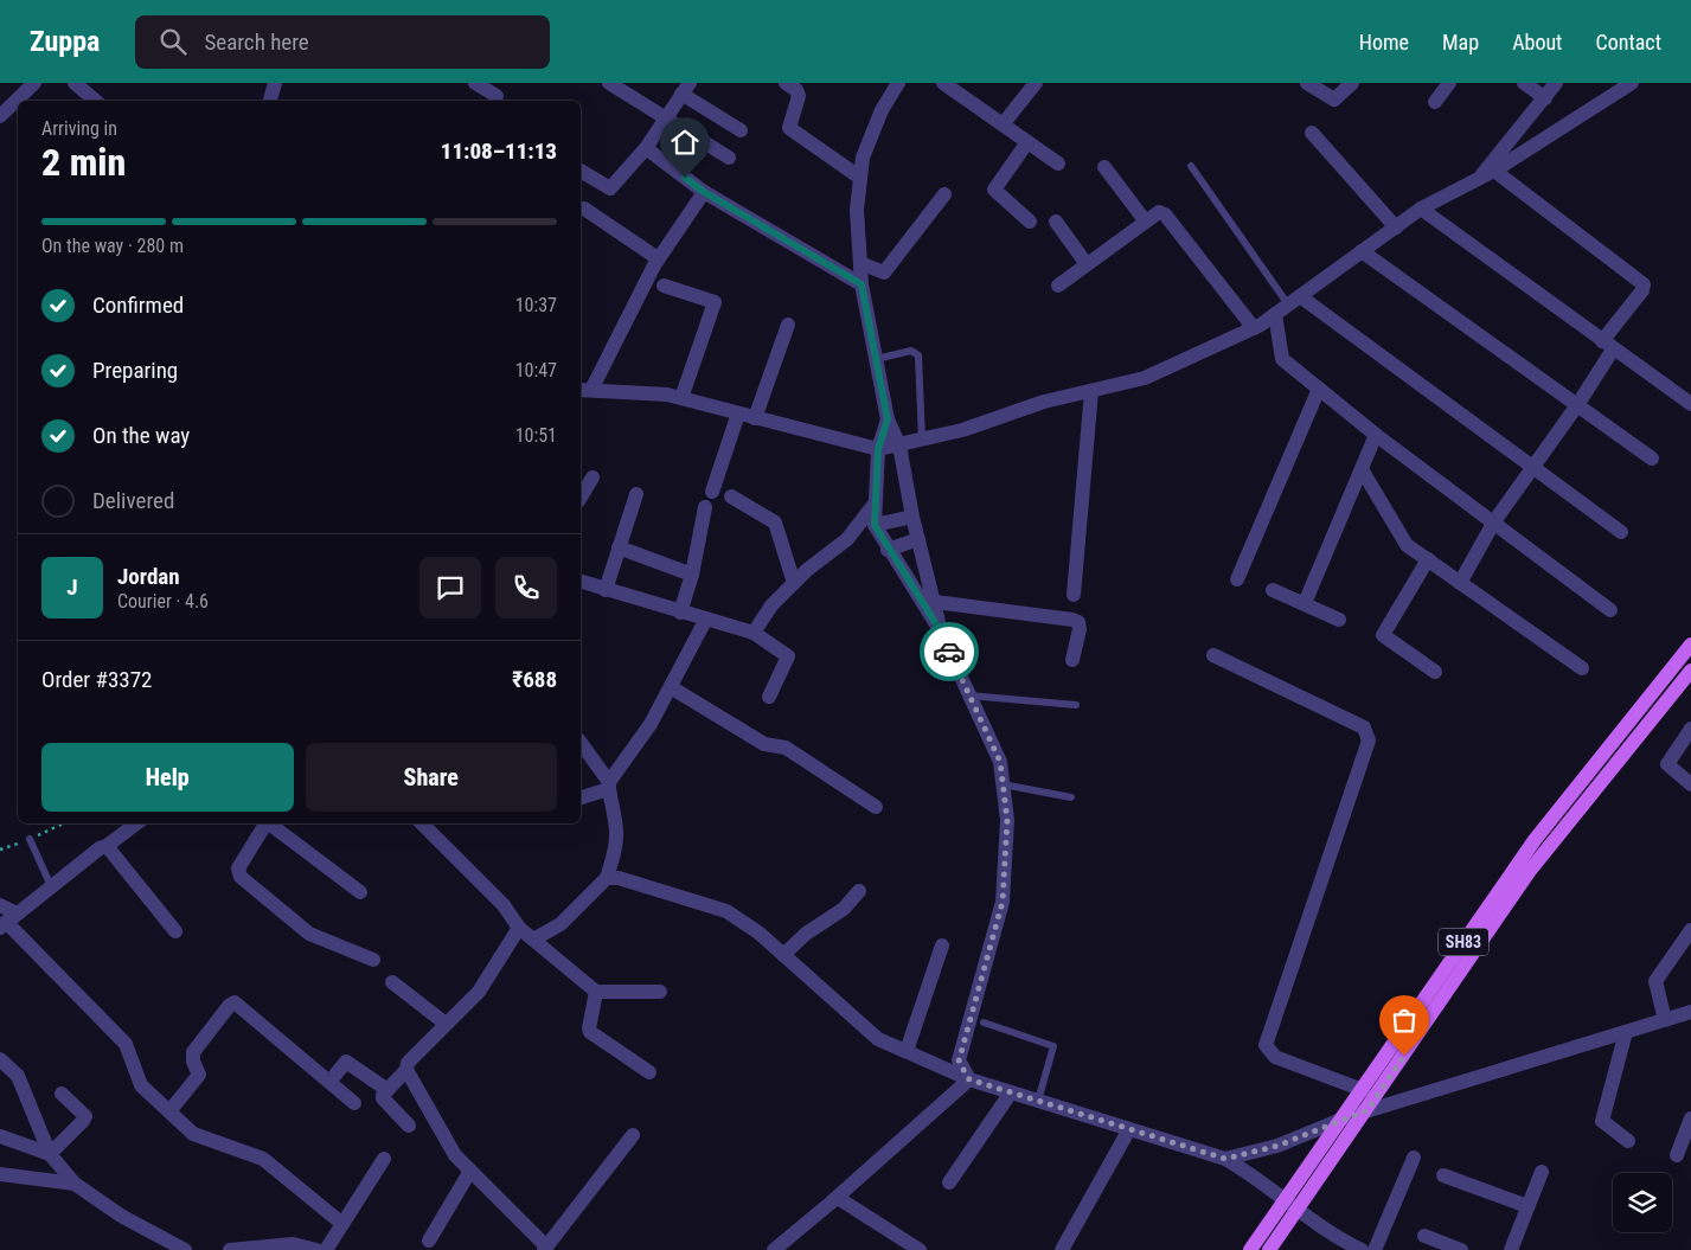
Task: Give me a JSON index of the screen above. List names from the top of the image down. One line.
{"streets":{"main road":["SH83"]},"page":{"header":"Zuppa","search":"Search here","nav":["Home","Map","About","Contact"],"heading":["2 min","Arriving in","11:08–11:13"],"panel":["Jordan","Courier · 4.6","Order #3372","₹688"],"bar":"On the way · 280 m","list":[["Confirmed","10:37"],["Preparing","10:47"],["On the way","10:51"],"Delivered"],"round":"J","buttons":["Help","Share"]}}
